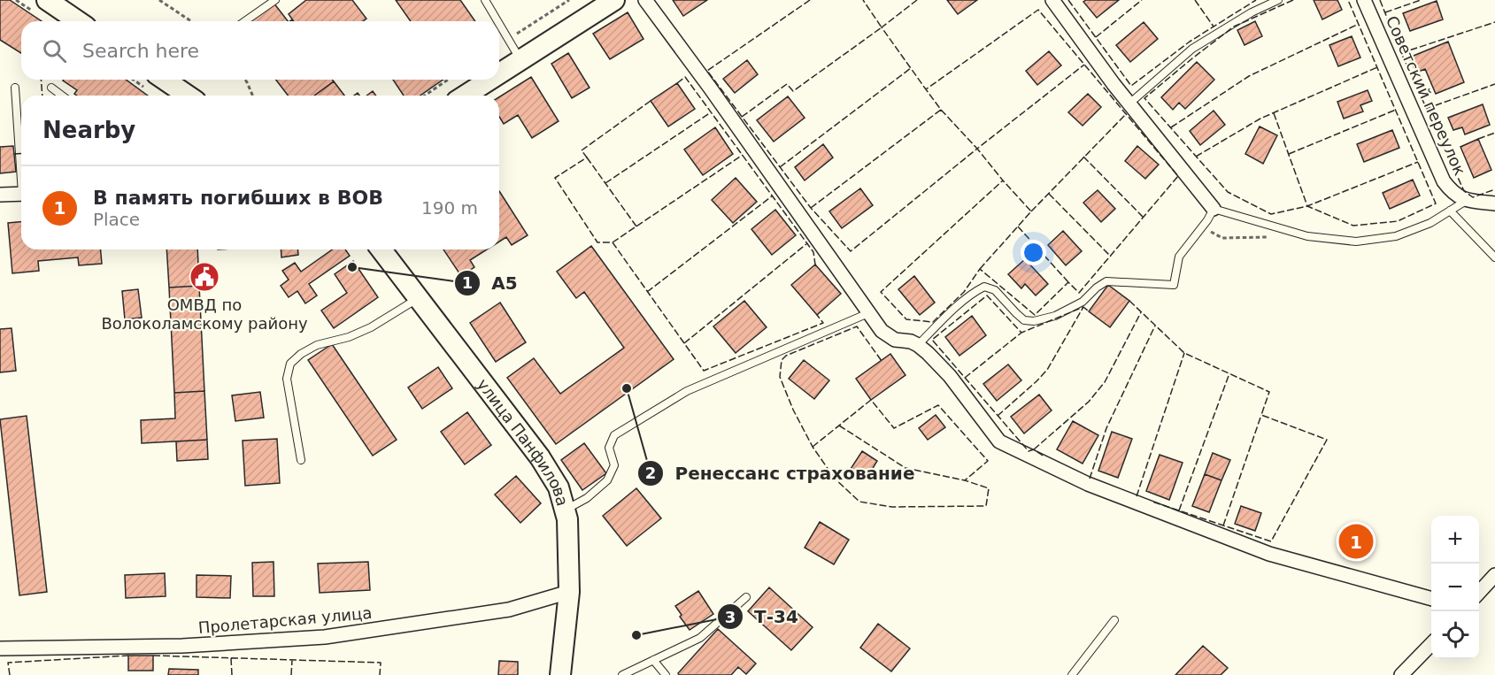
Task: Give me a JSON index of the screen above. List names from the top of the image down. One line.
{"streets":{"main road":["улица Панфилова"],"street":["Советский переулок","Пролетарская улица"]},"crossings":[["улица Панфилова","Пролетарская улица"]],"places":{"other":["А5","Ренессанс страхование","Т-34"],"public building":["ОМВД по Волоколамскому району"]},"page":{"search":"Search here","heading":"Nearby","list":[{"mark":"1","name":"В память погибших в ВОВ","note":"Place","value":"190 m"}],"map_buttons":["+","−"],"pins":"1"}}
